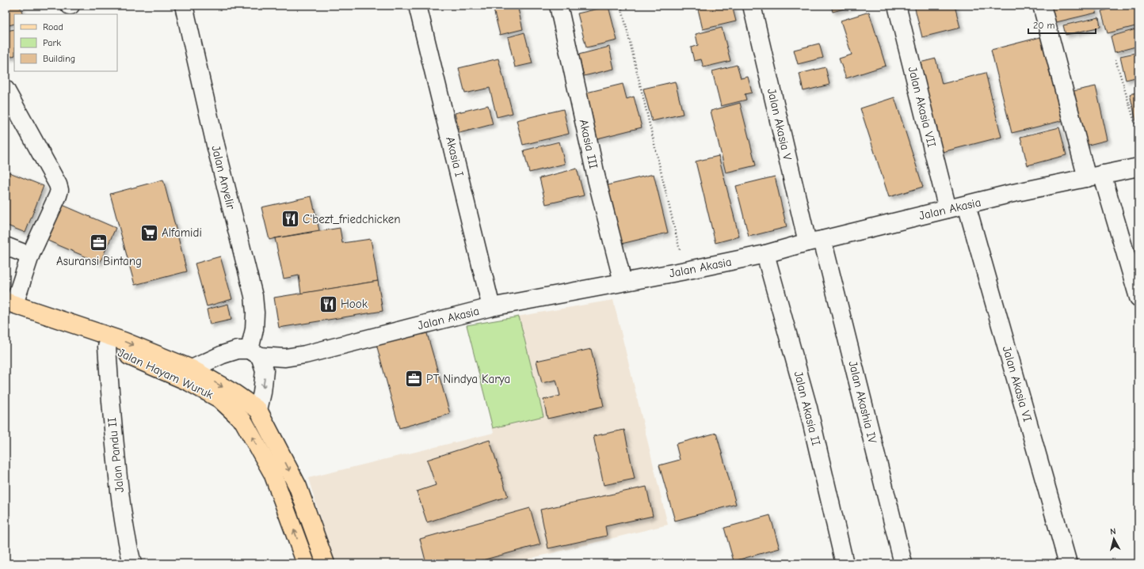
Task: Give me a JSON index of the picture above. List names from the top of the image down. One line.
{"streets":{"main road":["Jalan Hayam Wuruk"],"street":["Jalan Akasia VII","Jalan Akasia V","Akasia III","Akasia I","Jalan Anyelir","Jalan Akasia","Jalan Akasia VI","Jalan Akashia IV","Jalan Akasia II","Jalan Pandu II"]},"crossings":[["Jalan Akasia VII","Jalan Akasia"],["Jalan Akasia V","Jalan Akasia"],["Jalan Akasia V","Jalan Akashia IV"],["Akasia III","Jalan Akasia"],["Akasia I","Jalan Akasia"],["Jalan Anyelir","Jalan Akasia"],["Jalan Anyelir","Jalan Hayam Wuruk"],["Jalan Akasia","Jalan Hayam Wuruk"],["Jalan Akasia","Jalan Akasia VI"],["Jalan Akasia","Jalan Akashia IV"],["Jalan Akasia","Jalan Akasia II"],["Jalan Hayam Wuruk","Jalan Pandu II"]],"places":{"restaurant":["C'bezt_friedchicken","Hook"],"supermarket":["Alfamidi"],"office":["Asuransi Bintang","PT Nindya Karya"]},"legend":["Road","Park","Building"],"scale_bar":"20 m","north":"top"}
